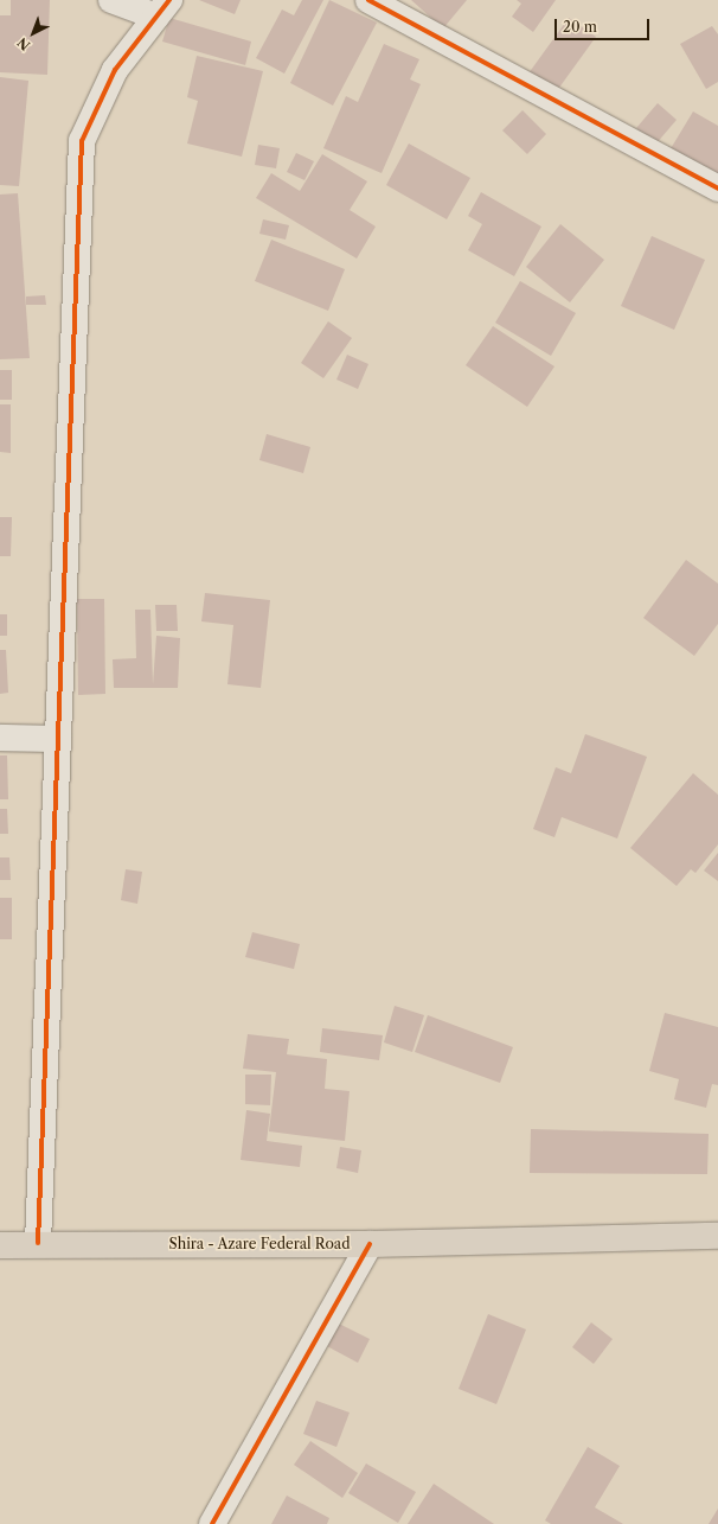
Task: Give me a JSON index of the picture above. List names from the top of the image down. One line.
{"streets":{"main road":["Shira - Azare Federal Road"]},"scale_bar":"20 m","north":"bottom left"}
